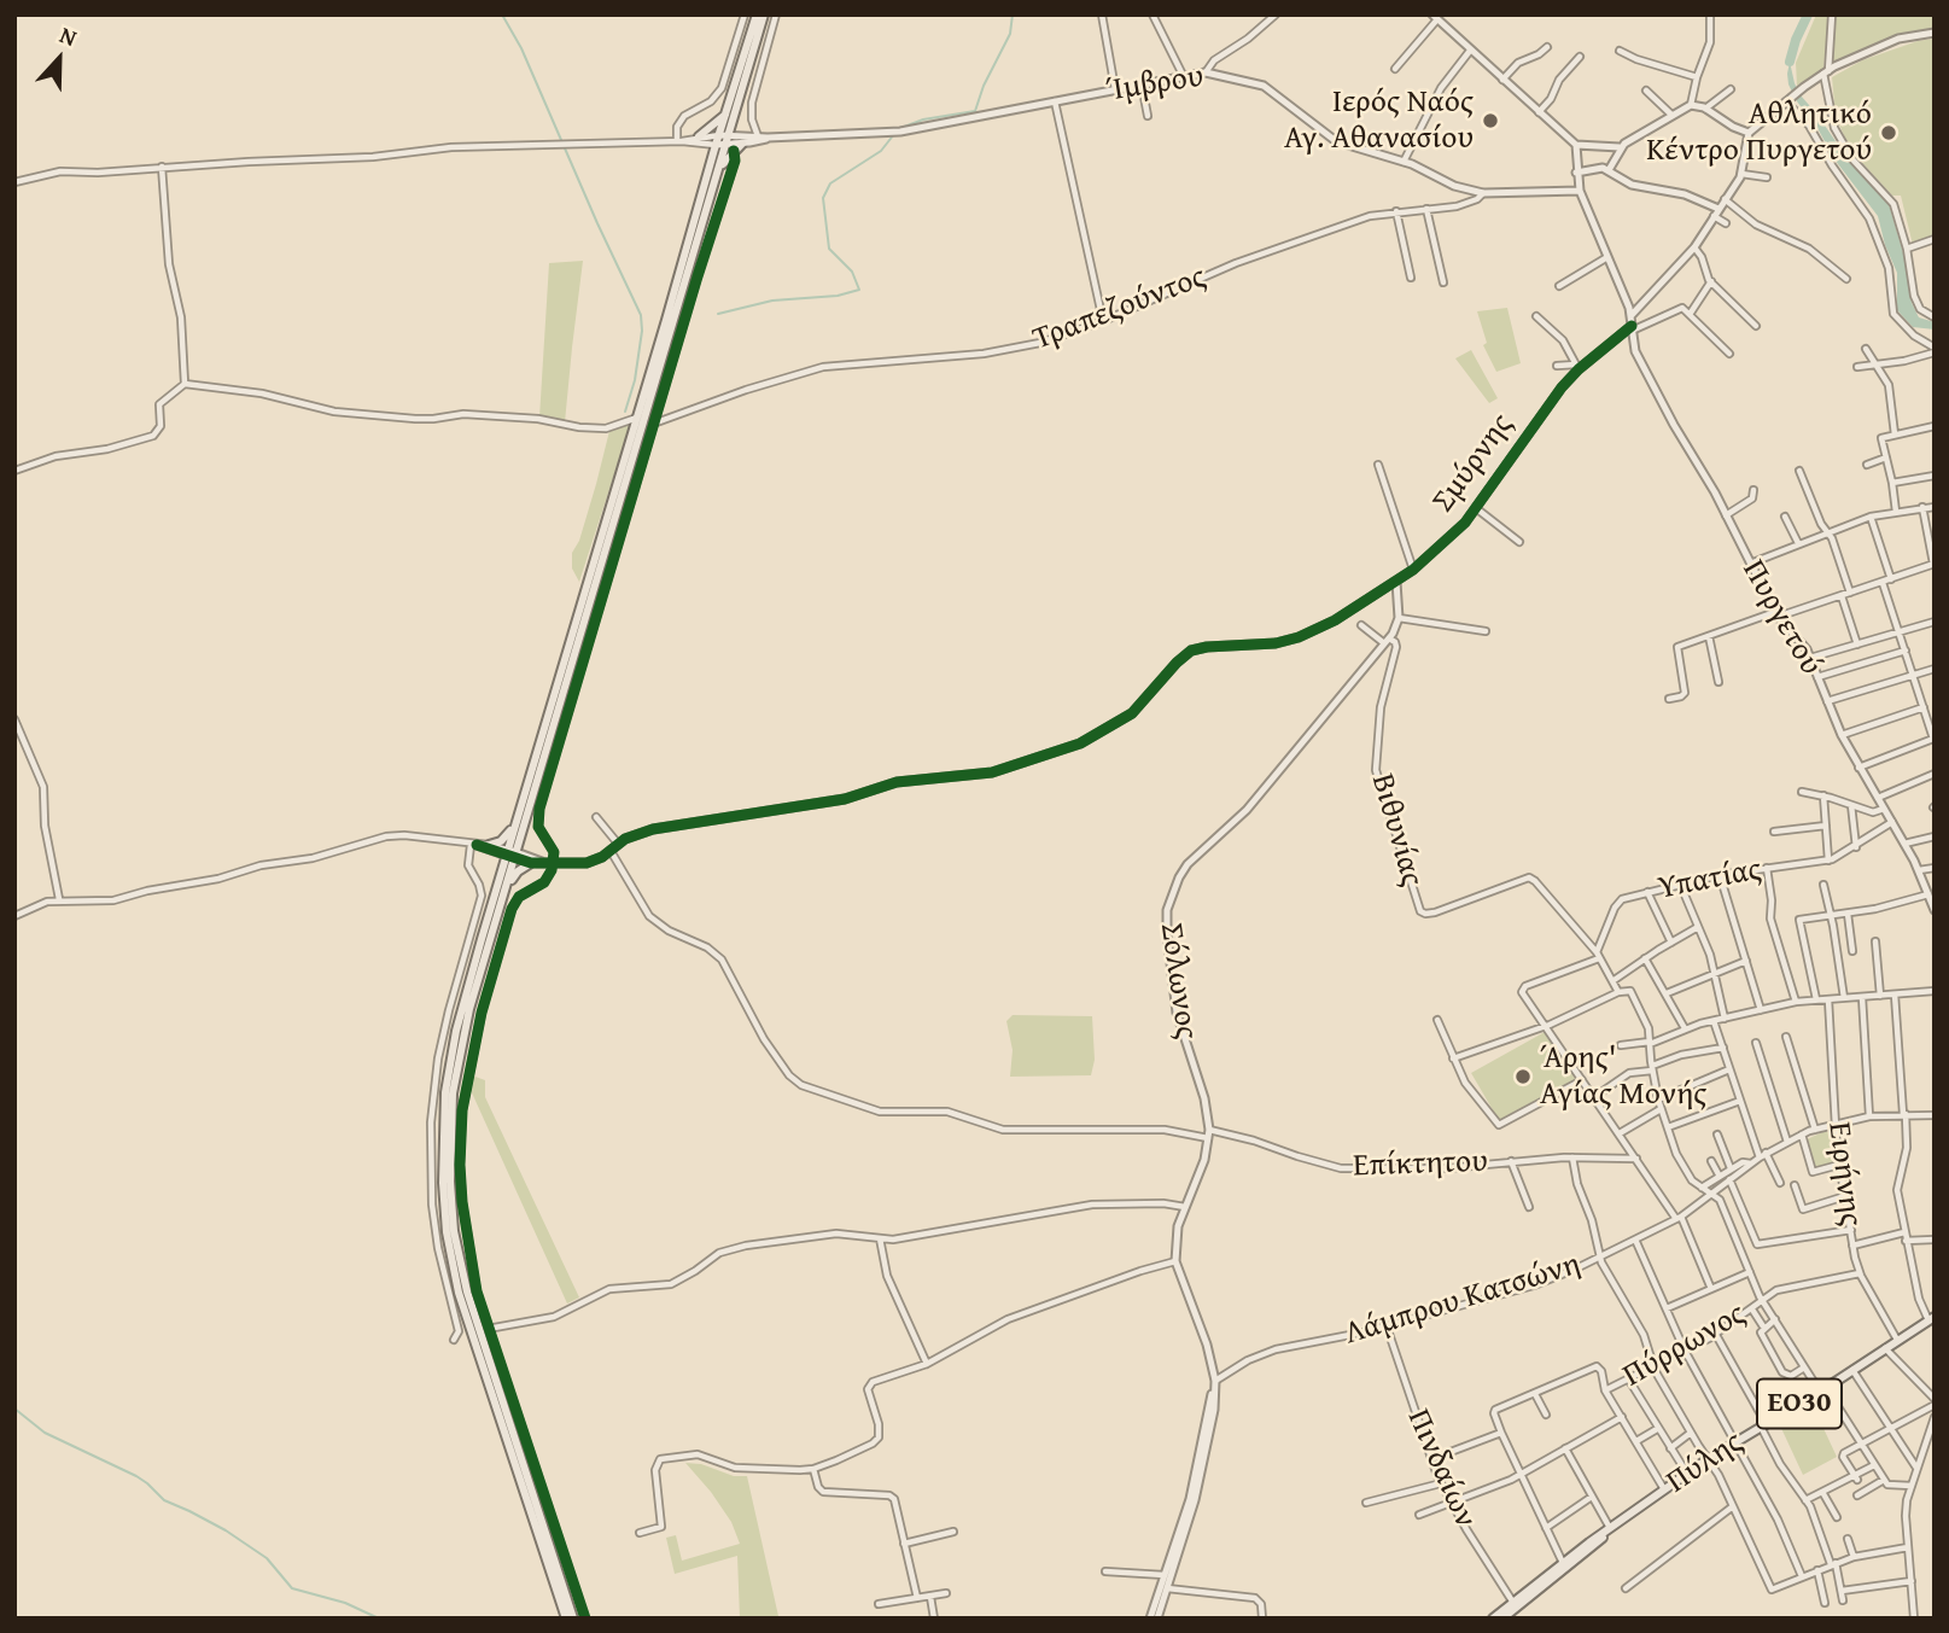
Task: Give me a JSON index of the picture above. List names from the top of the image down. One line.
{"streets":{"main road":["ΕΟ30","Πύλης"],"street":["Ίμβρου","Τραπεζούντος","Σμύρνης","Πυργετού","Βιθυνίας","Υπατίας","Σόλωνος","Επίκτητου","Ειρήνης","Λάμπρου Κατσώνη","Πύρρωνος","Πινδαίων"]},"crossings":[["Ίμβρου","Τραπεζούντος"],["Σμύρνης","Πυργετού"],["Πυργετού","Υπατίας"],["Βιθυνίας","Υπατίας"],["Βιθυνίας","Σόλωνος"],["Σόλωνος","Επίκτητου"],["Σόλωνος","Λάμπρου Κατσώνη"],["Ειρήνης","Λάμπρου Κατσώνη"],["Ειρήνης","Πύρρωνος"],["Ειρήνης","Πύλης"],["Λάμπρου Κατσώνη","Πινδαίων"],["Πύλης","Πινδαίων"]],"places":["Ιερός Ναός Αγ. Αθανασίου","Αθλητικό Κέντρο Πυργετού","Άρης' Αγίας Μονής"],"north":"top"}
